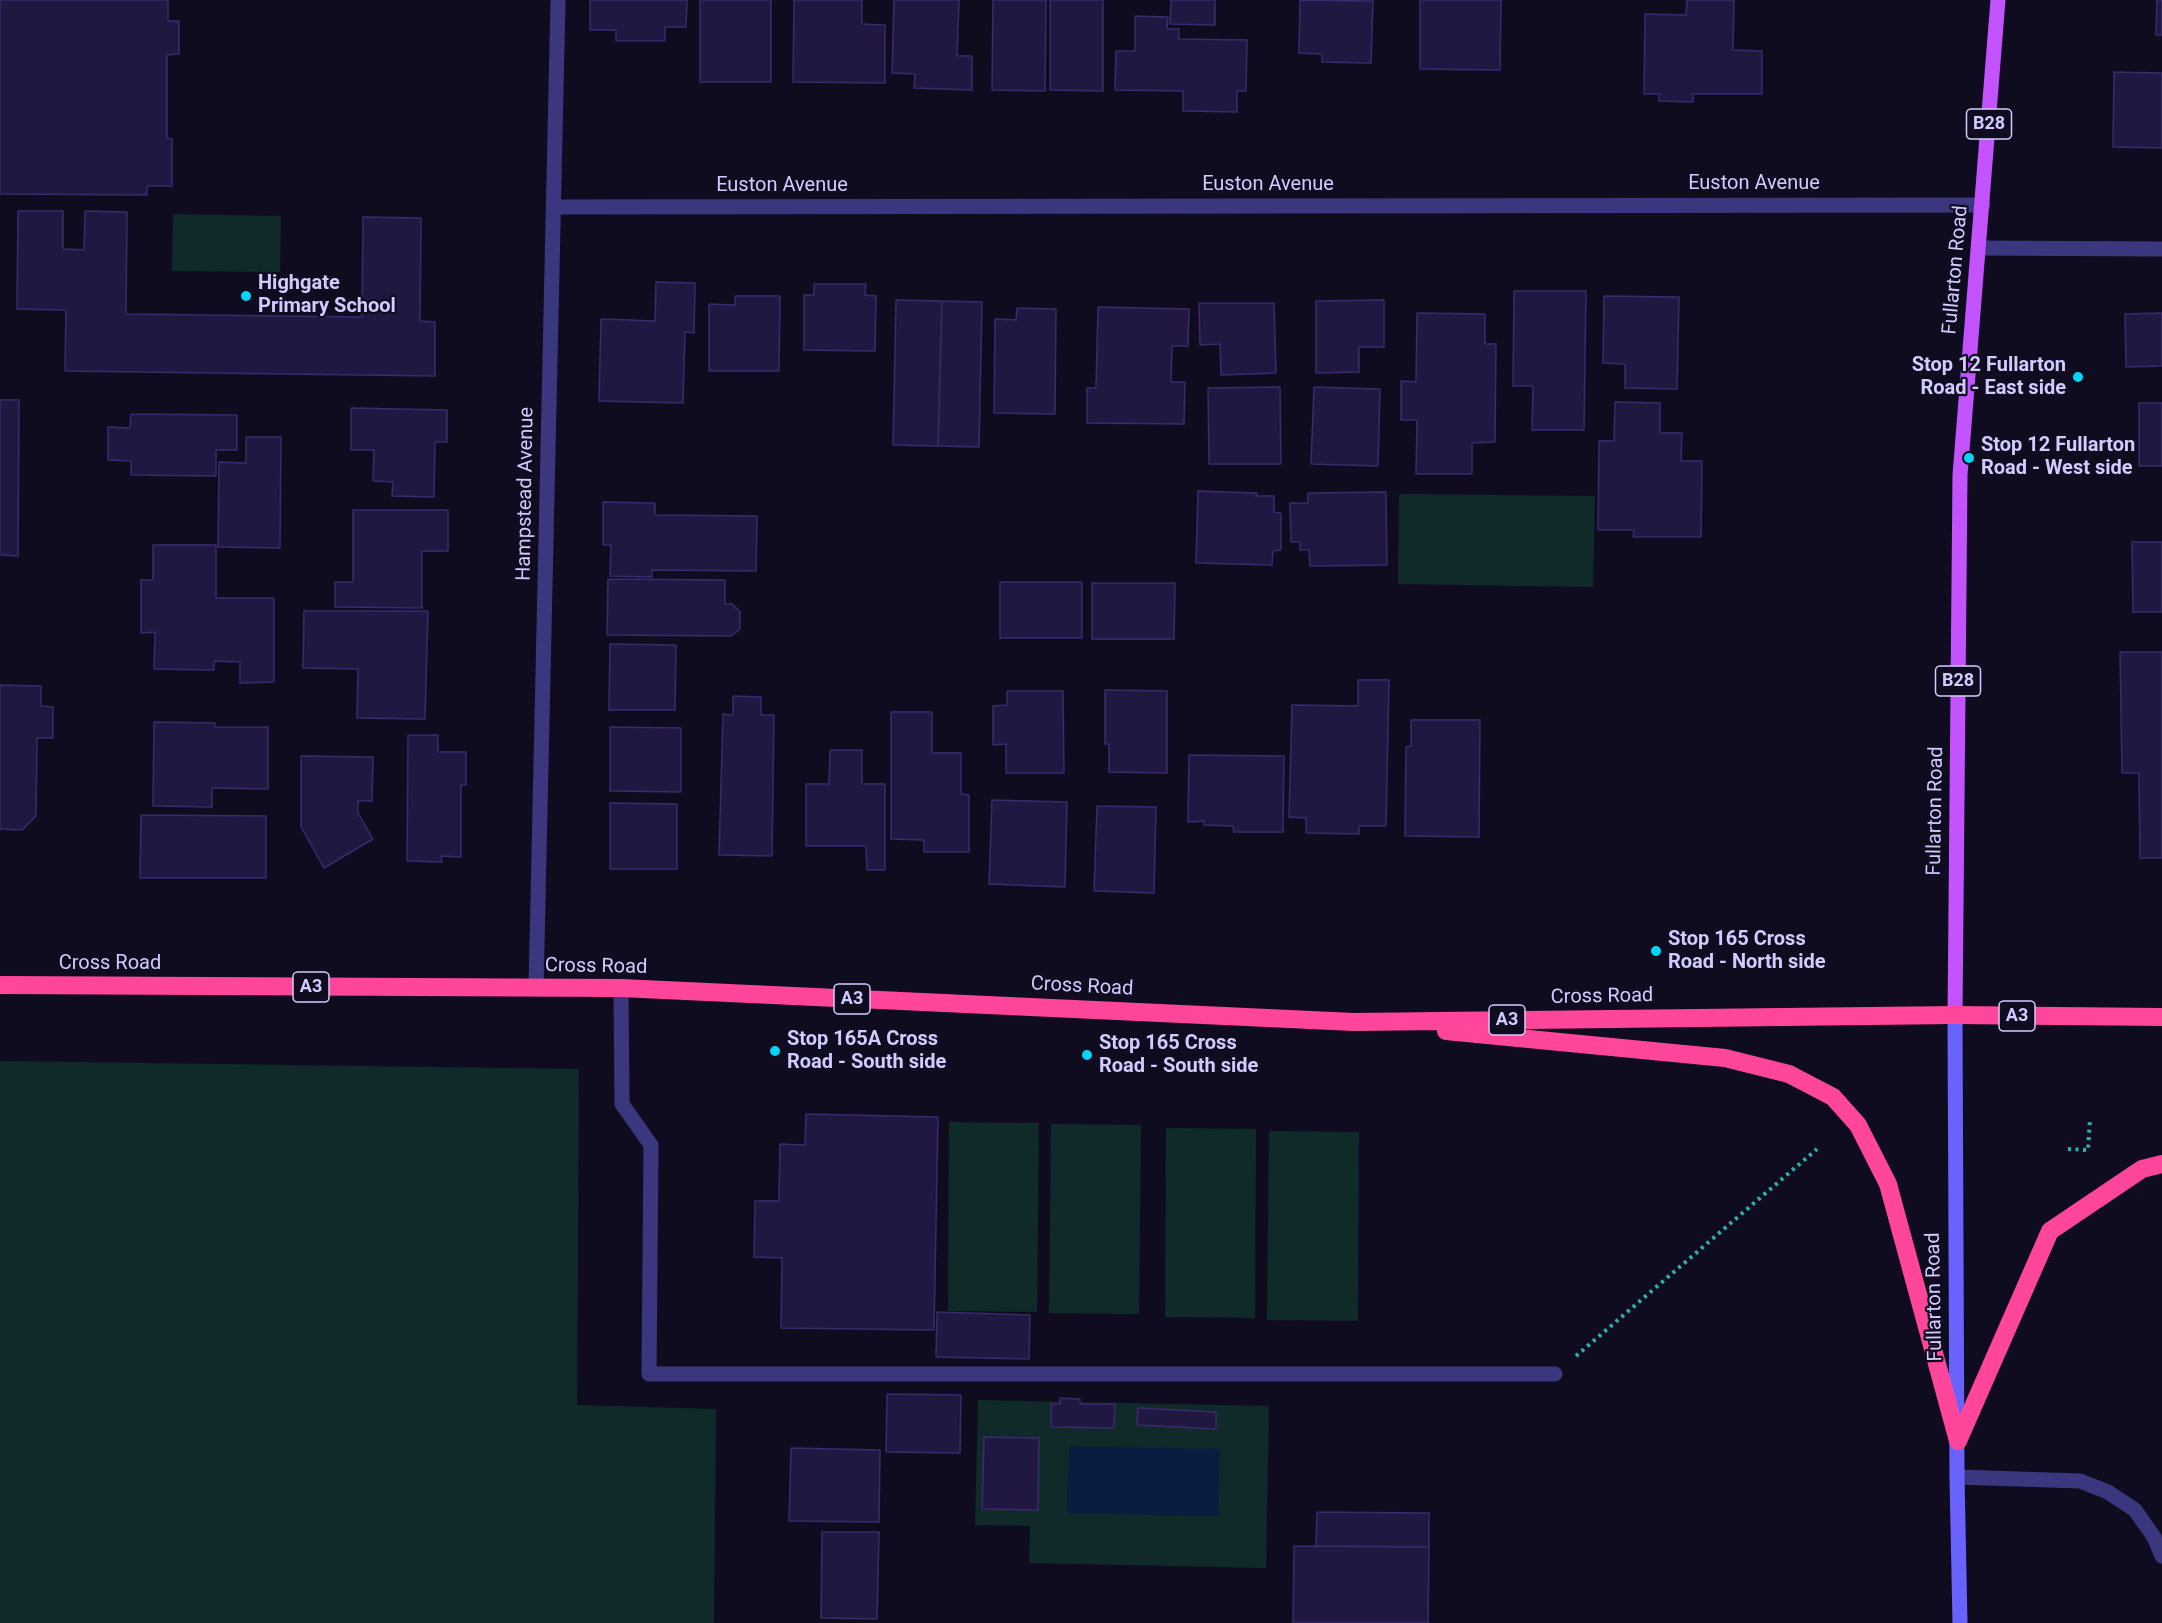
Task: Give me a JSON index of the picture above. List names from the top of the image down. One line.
{"streets":{"highway":["Cross Road","A3"],"main road":["B28","Fullarton Road"],"street":["Euston Avenue","Hampstead Avenue"]},"crossings":[["Euston Avenue","Fullarton Road"],["Euston Avenue","Hampstead Avenue"],["Fullarton Road","Cross Road"],["Hampstead Avenue","Cross Road"]],"places":["Highgate Primary School","Stop 12 Fullarton Road - East side","Stop 12 Fullarton Road - West side","Stop 165 Cross Road - North side","Stop 165A Cross Road - South side","Stop 165 Cross Road - South side"]}
